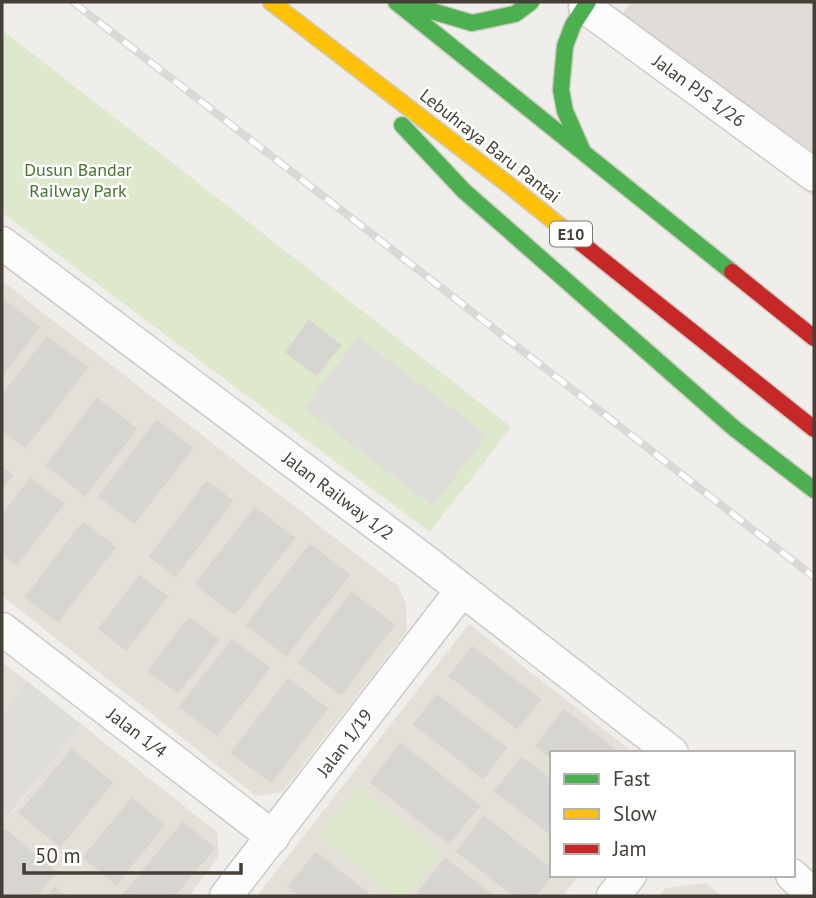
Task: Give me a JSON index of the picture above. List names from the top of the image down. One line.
{"streets":{"main road":["Lebuhraya Baru Pantai","E10"],"street":["Jalan PJS 1/26","Jalan Railway 1/2","Jalan 1/4","Jalan 1/19"]},"crossings":[["Jalan Railway 1/2","Jalan 1/19"],["Jalan 1/4","Jalan 1/19"]],"parks":["Dusun Bandar Railway Park"],"legend":["Fast","Slow","Jam"],"scale_bar":"50 m"}
